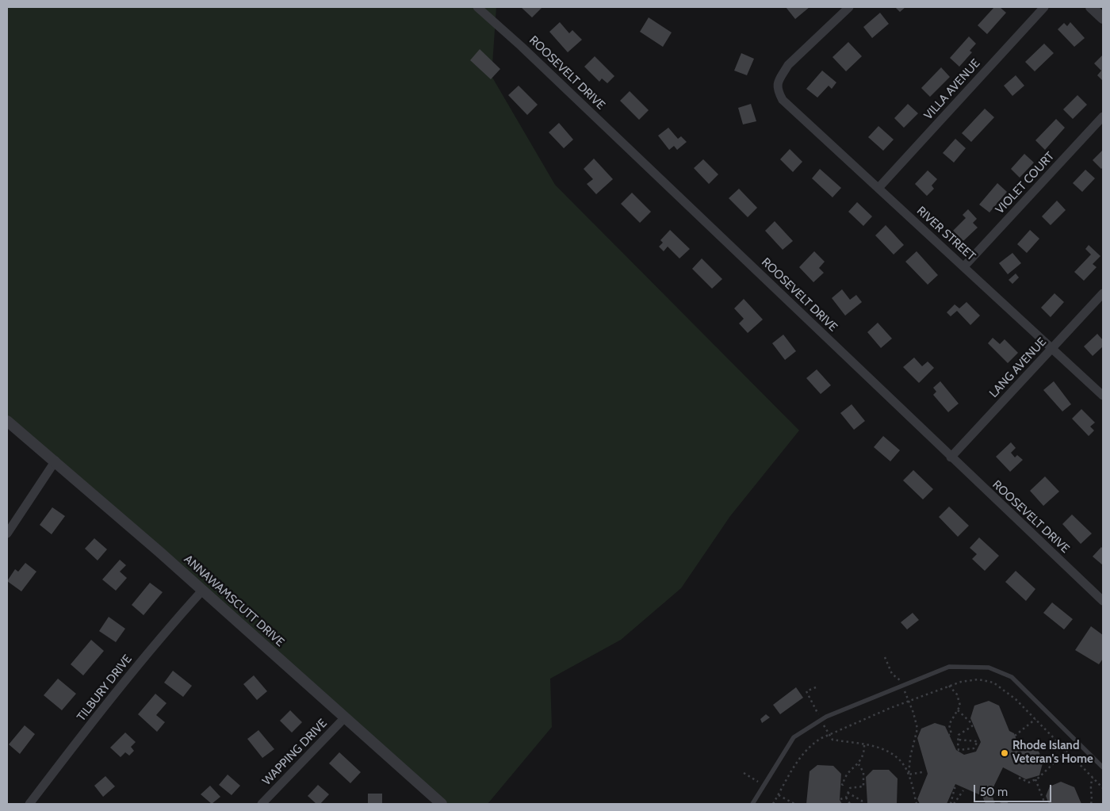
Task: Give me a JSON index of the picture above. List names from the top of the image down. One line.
{"streets":{"street":["ROOSEVELT DRIVE","VILLA AVENUE","VIOLET COURT","RIVER STREET","LANG AVENUE","ANNAWAMSCUTT DRIVE","TILBURY DRIVE","WAPPING DRIVE"]},"crossings":[["ROOSEVELT DRIVE","LANG AVENUE"],["VILLA AVENUE","RIVER STREET"],["VIOLET COURT","RIVER STREET"],["RIVER STREET","LANG AVENUE"],["ANNAWAMSCUTT DRIVE","TILBURY DRIVE"],["ANNAWAMSCUTT DRIVE","WAPPING DRIVE"]],"places":["Rhode Island Veteran's Home"],"scale_bar":"50 m"}
